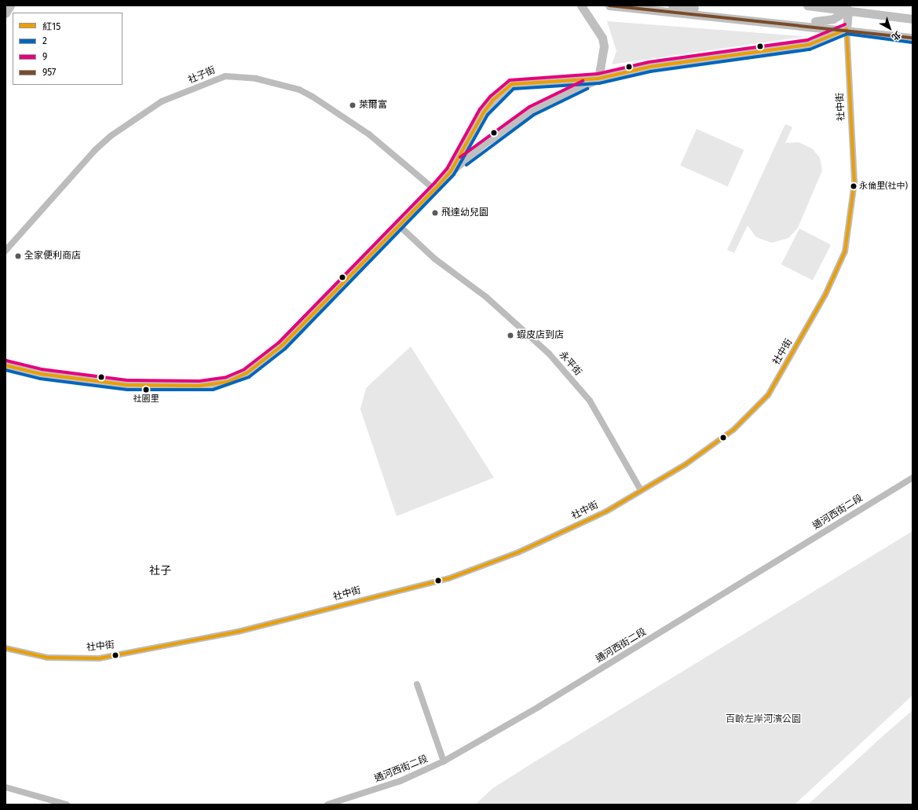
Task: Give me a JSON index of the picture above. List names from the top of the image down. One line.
{"streets":{"street":["社子街","社中街","永平街","通河西街二段"]},"crossings":[["社中街","永平街"]],"districts":["社子"],"parks":["百齡左岸河濱公園"],"places":["萊爾富","永倫里(社中)","飛達幼兒園","全家便利商店","蝦皮店到店","社園里"],"lines":["transit line 957","transit line 9","transit line 紅15","transit line 2"],"legend":["紅15","2","9","957"],"north":"bottom right"}
